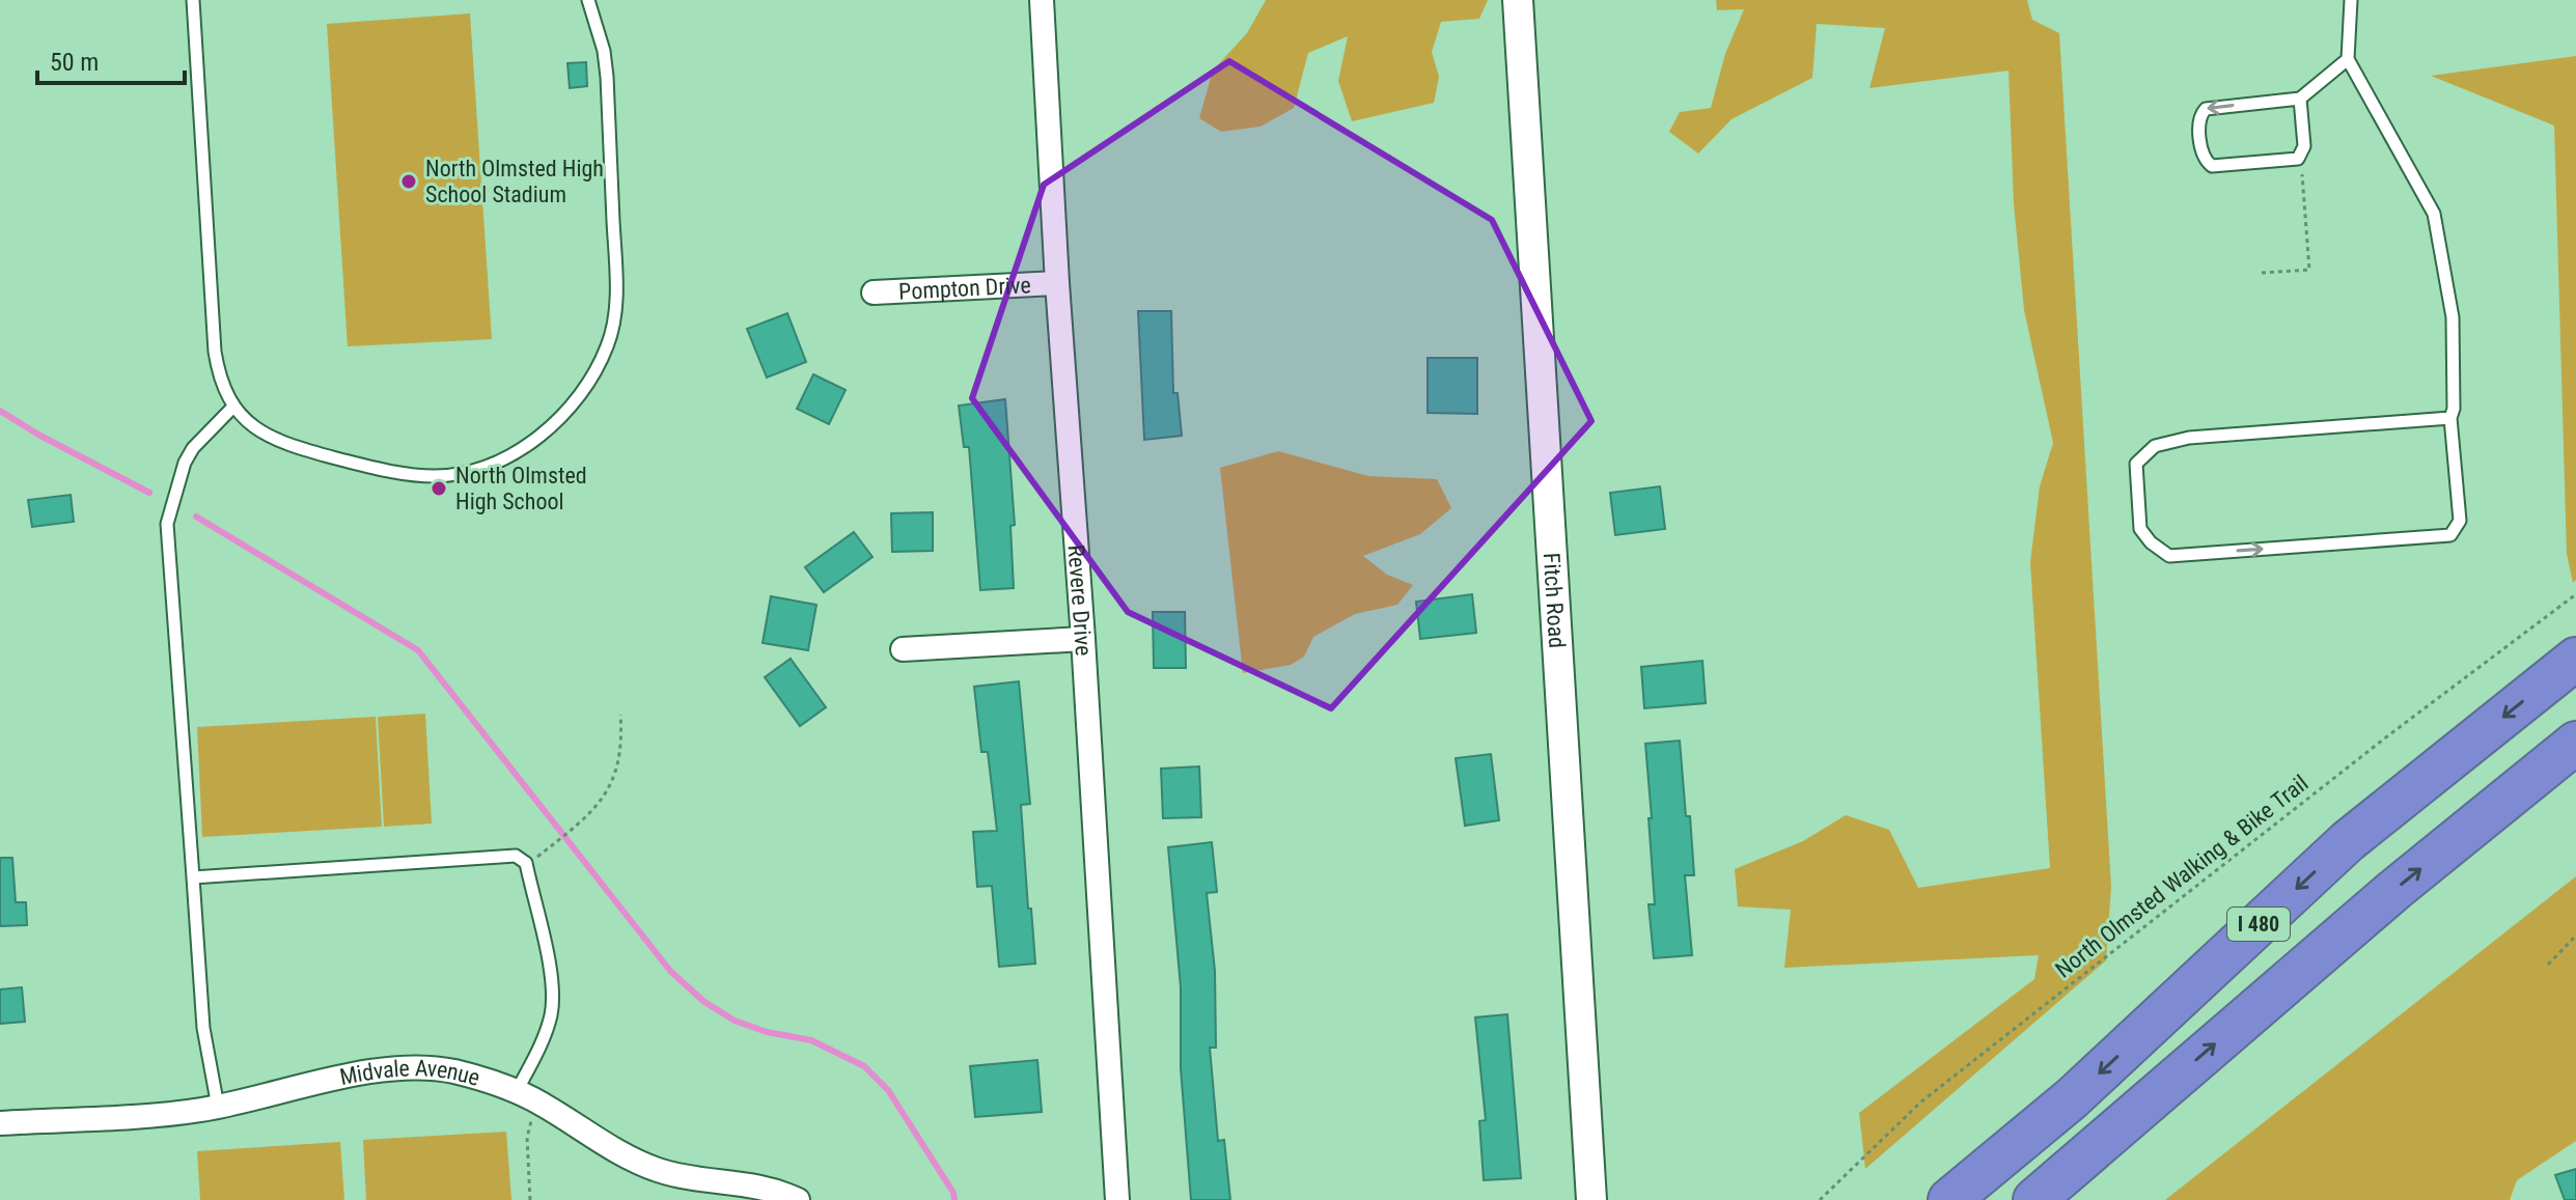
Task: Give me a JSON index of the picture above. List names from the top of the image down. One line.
{"streets":{"highway":["I 480"],"street":["Pompton Drive","Revere Drive","Fitch Road","Midvale Avenue"],"path":["North Olmsted Walking & Bike Trail"]},"crossings":[["Pompton Drive","Revere Drive"]],"places":["North Olmsted High School Stadium","North Olmsted High School"],"scale_bar":"50 m"}
